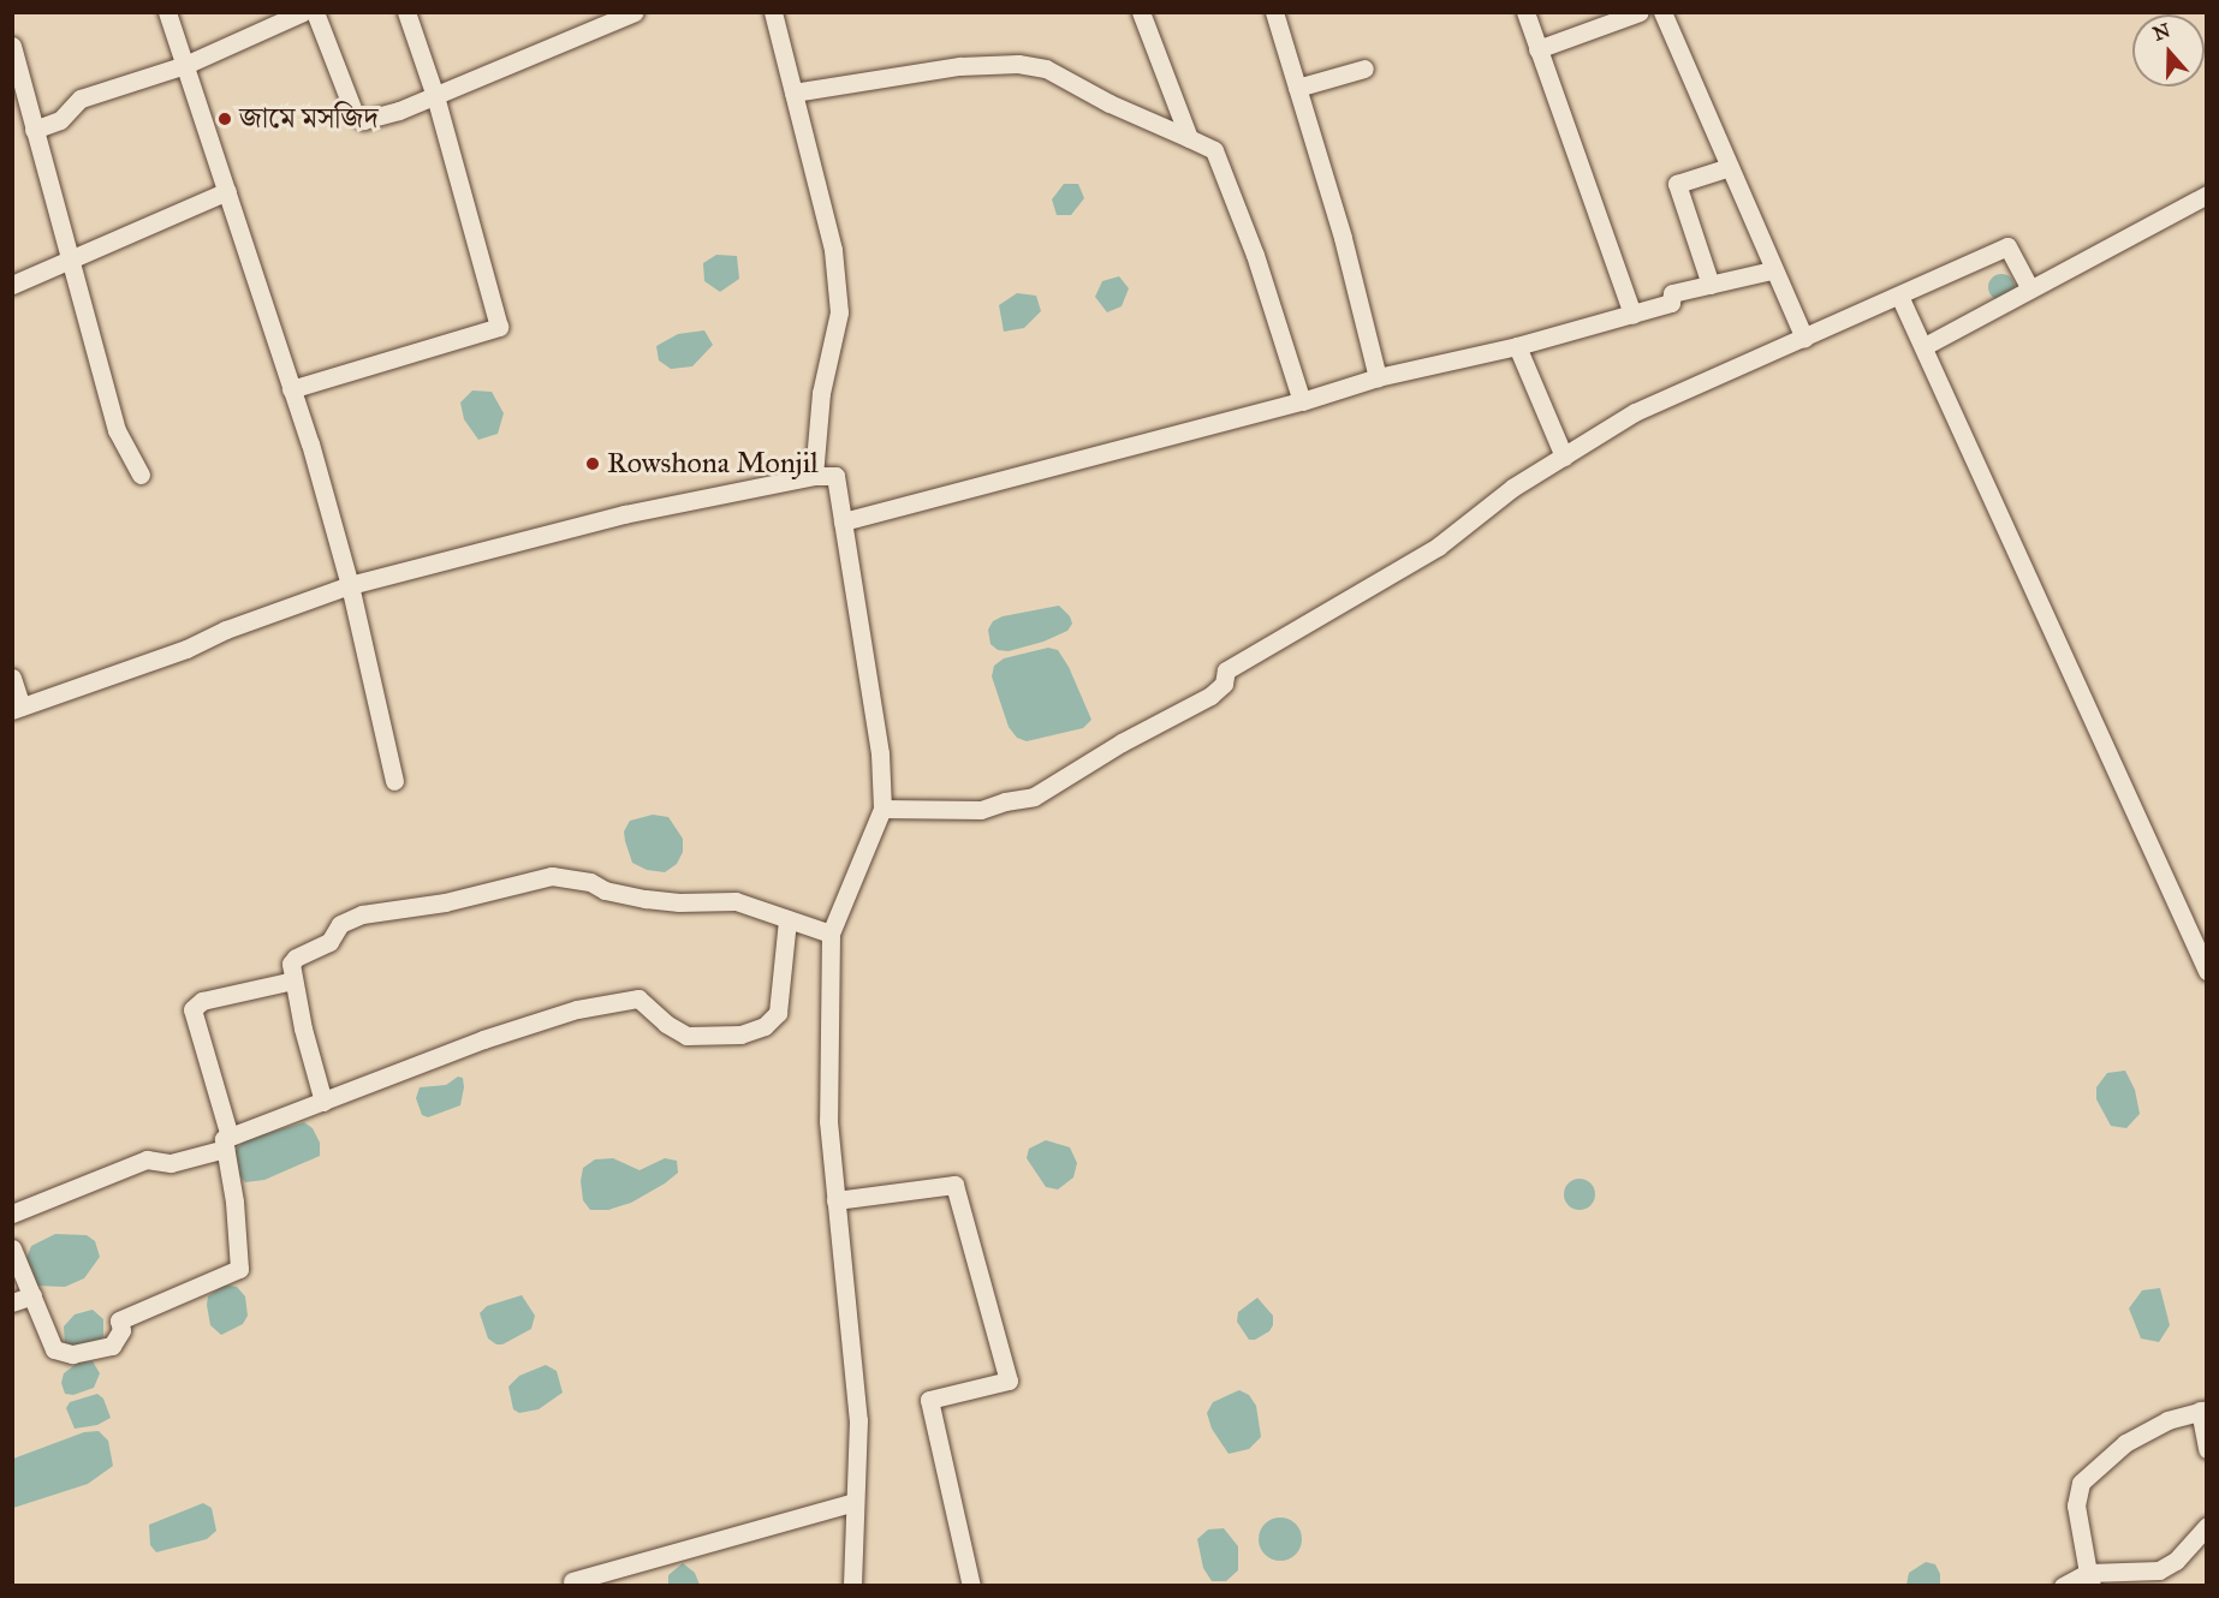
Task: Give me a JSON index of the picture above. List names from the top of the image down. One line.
{"places":["জামে মসজিদ","Rowshona Monjil"],"north":"top"}
